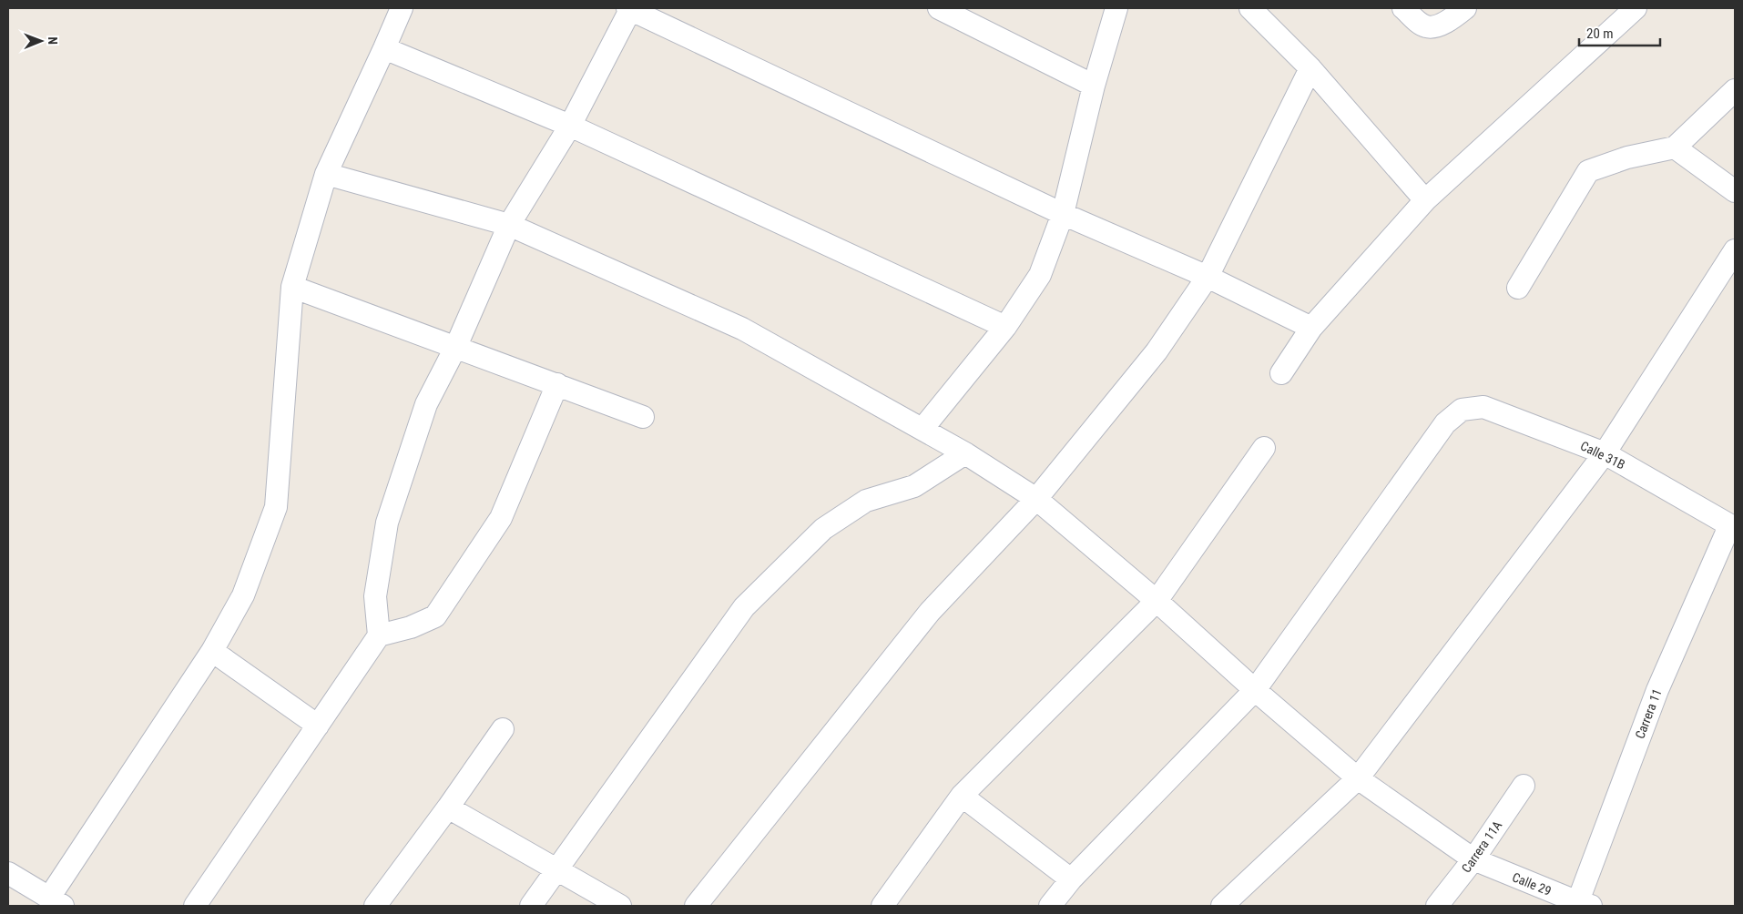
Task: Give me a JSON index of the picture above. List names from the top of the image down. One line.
{"streets":{"street":["Calle 31B","Carrera 11","Carrera 11A","Calle 29"]},"crossings":[["Calle 31B","Carrera 11"],["Calle 31B","Calle 29"],["Carrera 11","Calle 29"],["Carrera 11A","Calle 29"]],"scale_bar":"20 m","north":"right"}
